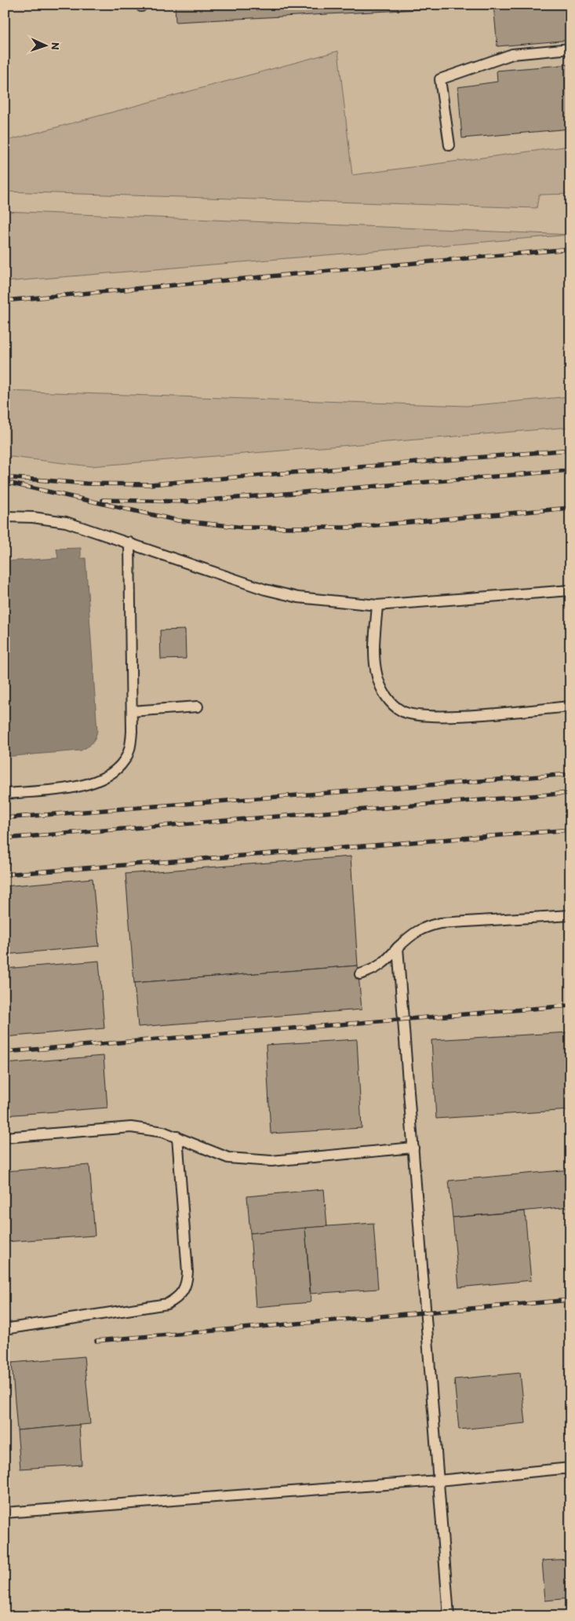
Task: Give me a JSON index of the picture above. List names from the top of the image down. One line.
{"north":"right"}
